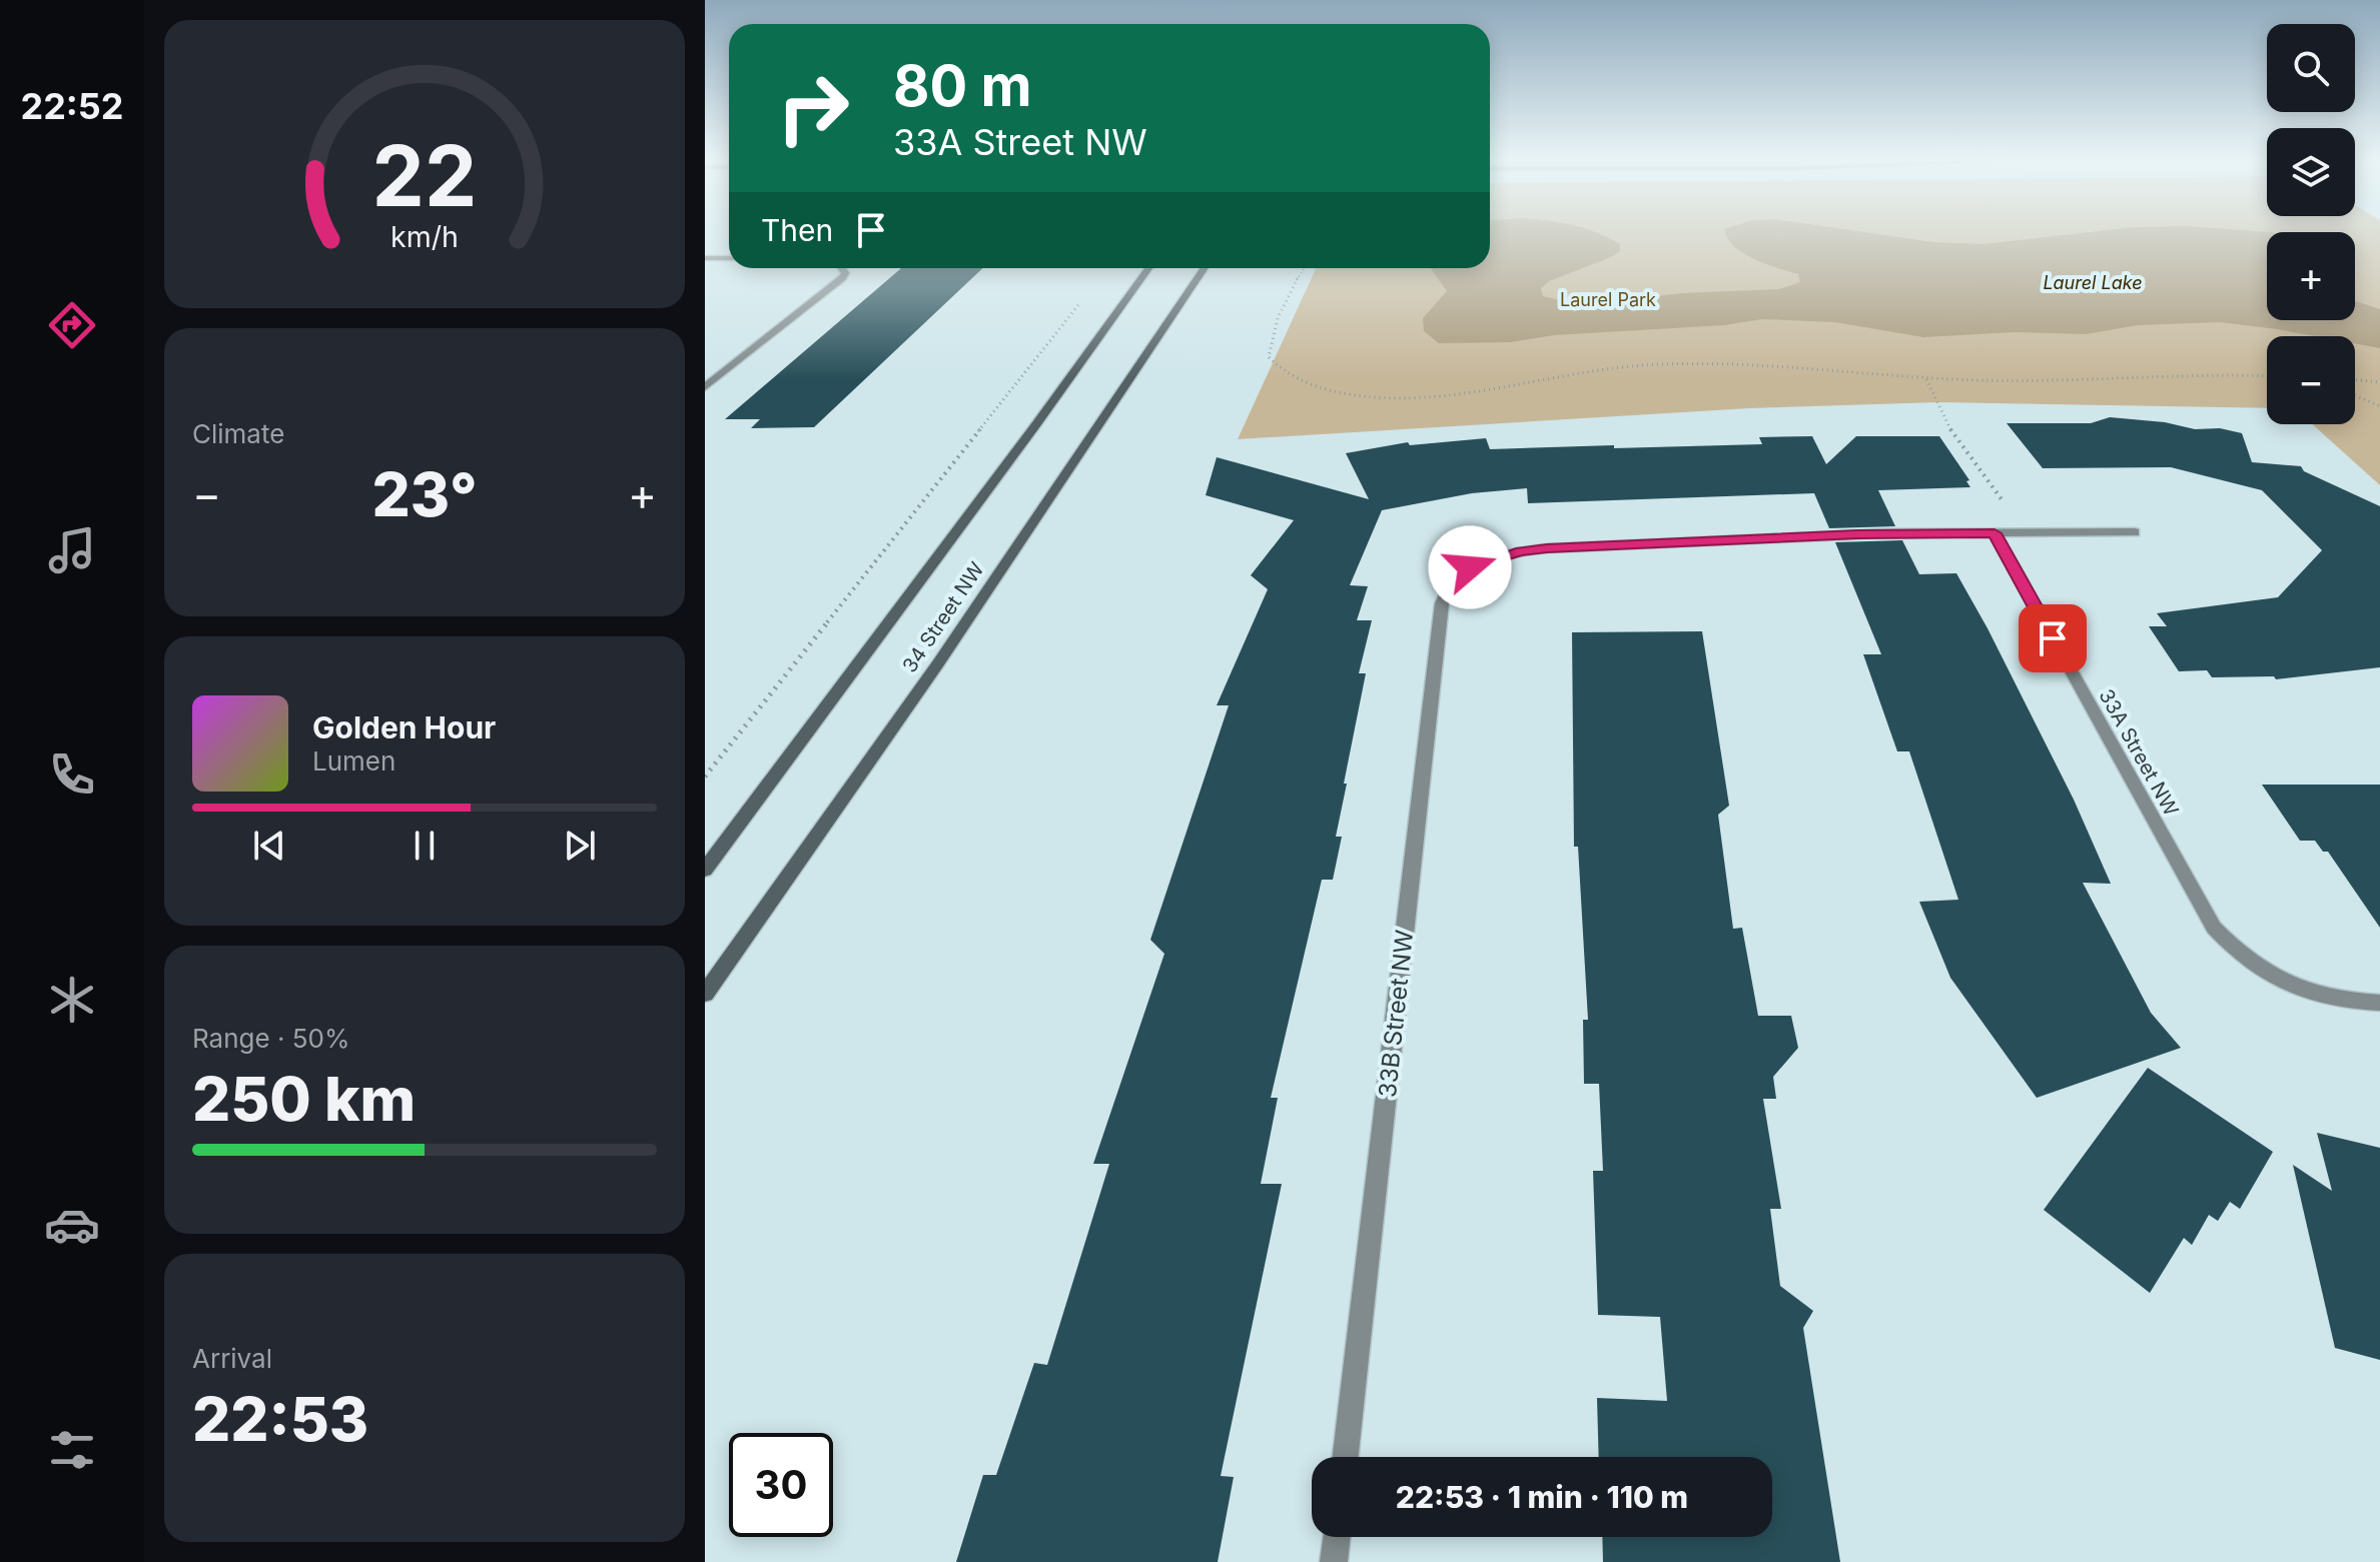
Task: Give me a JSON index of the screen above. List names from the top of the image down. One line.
{"streets":{"main road":["34 Street NW"],"street":["33A Street NW","33B Street NW"]},"crossings":[["33A Street NW","33B Street NW"]],"water":["Laurel Lake"],"parks":["Laurel Park"],"page":{"tabs":"22:52","map_buttons":["+","−"],"turn":["80 m","33A Street NW"],"then":"Then","tile":["Climate",["Range · 50%","250 km"],["Arrival","22:53"]],"heat":["−","23°","+"],"song":["Golden Hour","Lumen"],"limit":"30","trip":"22:53 · 1 min · 110 m","gauge":["22","km/h"]}}
